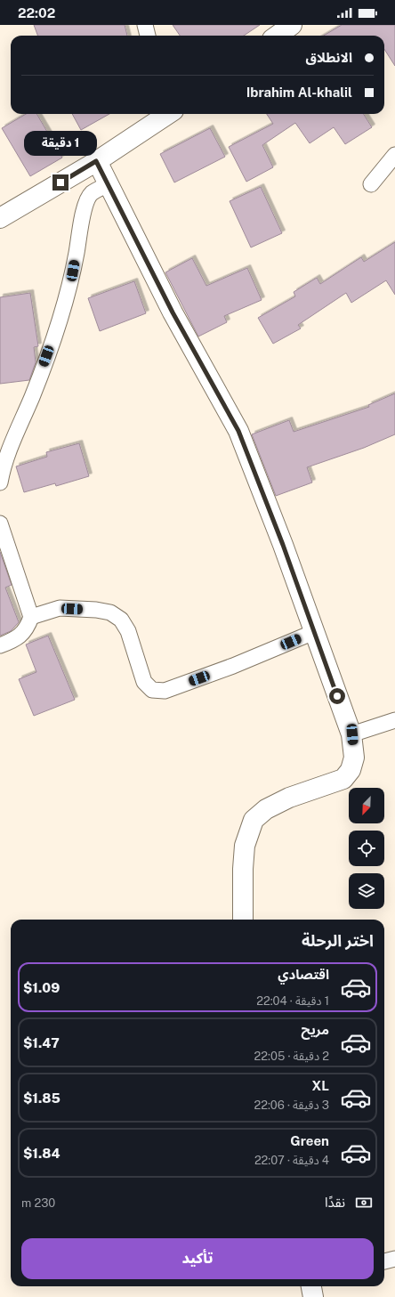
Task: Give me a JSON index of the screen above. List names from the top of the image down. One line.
{"north":"bottom left","page":{"status":"22:02","banner":["الانطلاق","Ibrahim Al-khalil"],"bubble":"1 دقيقة","heading":"اختر الرحلة","list":[{"name":"اقتصادي","note":"1 دقيقة · 22:04","value":"$1.09"},{"name":"مريح","note":"2 دقيقة · 22:05","value":"$1.47"},{"name":"XL","note":"3 دقيقة · 22:06","value":"$1.85"},{"name":"Green","note":"4 دقيقة · 22:07","value":"$1.84"}],"pay":["نقدًا","230 m"],"buttons":"تأكيد"}}
